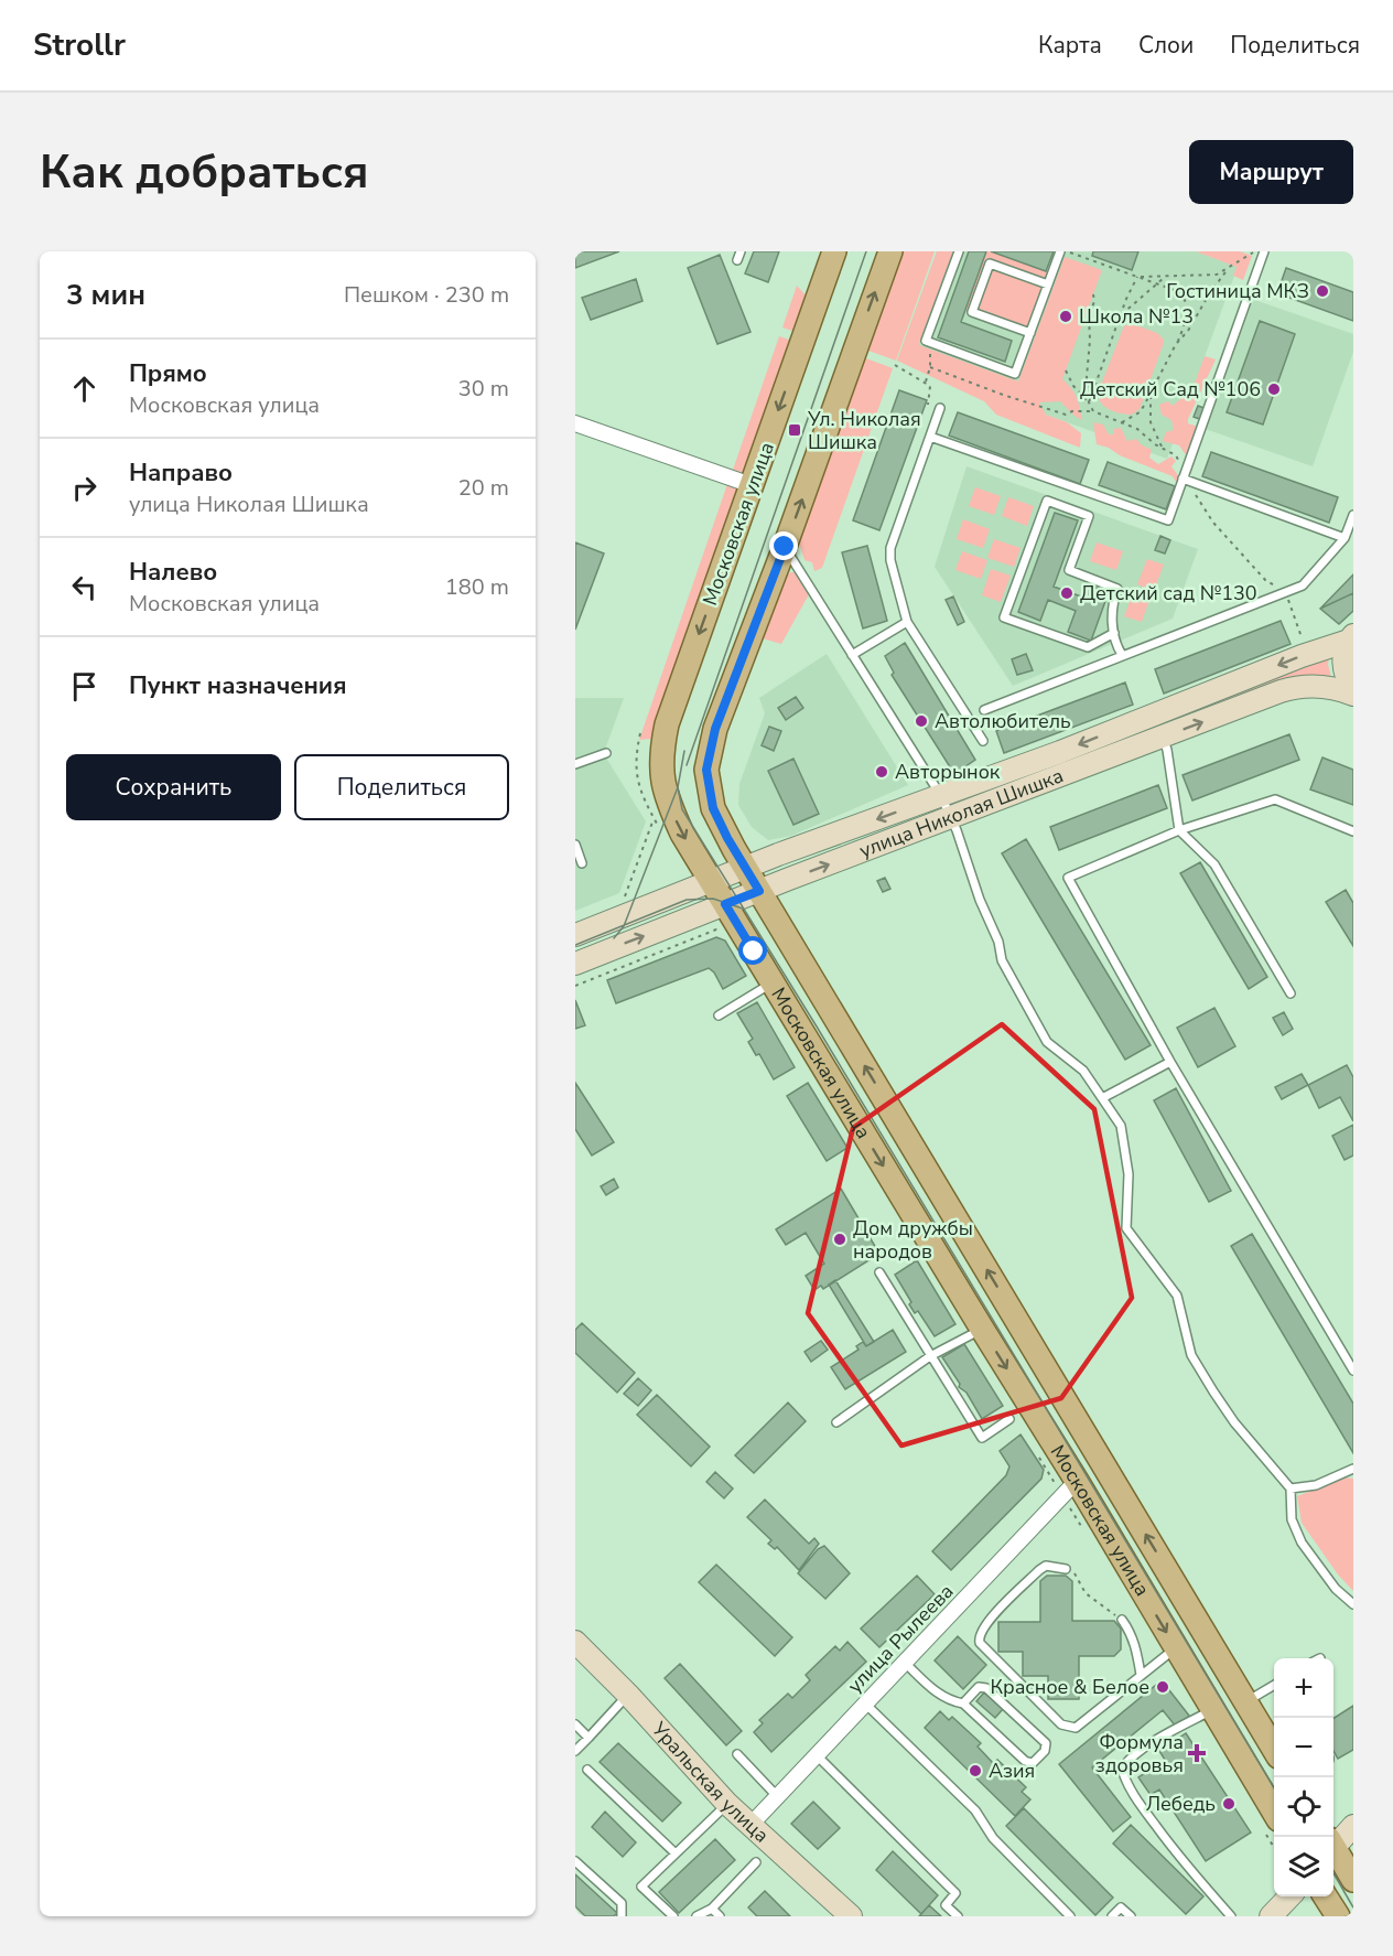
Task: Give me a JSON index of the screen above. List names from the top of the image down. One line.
{"streets":{"main road":["Московская улица","улица Николая Шишка","Уральская улица"],"street":["улица Рылеева"]},"crossings":[["Московская улица","улица Николая Шишка"],["Московская улица","улица Рылеева"],["улица Рылеева","Уральская улица"]],"places":{"other":["Гостиница МКЗ","Школа №13","Детский Сад №106","Детский сад №130","Автолюбитель","Авторынок","Дом дружбы народов","Красное & Белое","Азия","Лебедь"],"transit":["Ул. Николая Шишка"],"health":["Формула здоровья"]},"page":{"header":"Strollr","nav":["Карта","Слои","Поделиться"],"buttons":["Маршрут",["Сохранить","Поделиться"]],"title":"Как добраться","heading":["3 мин","Пешком · 230 m"],"list":[["Прямо","Московская улица","30 m"],["Направо","улица Николая Шишка","20 m"],["Налево","Московская улица","180 m"],"Пункт назначения"],"map_buttons":["+","−"]}}
